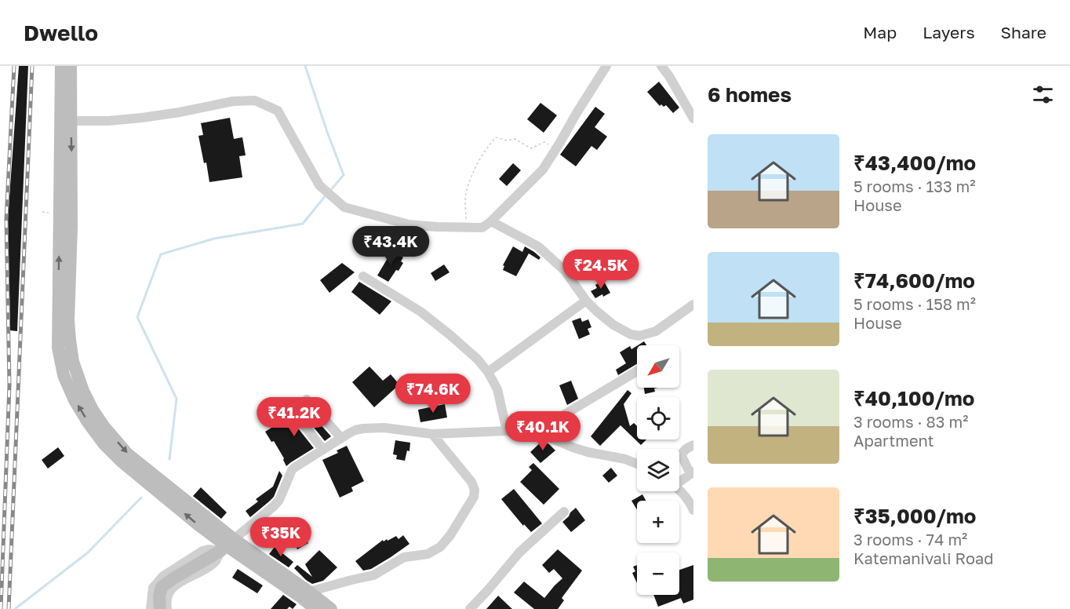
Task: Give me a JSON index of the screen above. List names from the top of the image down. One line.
{"north":"bottom left","page":{"header":"Dwello","nav":["Map","Layers","Share"],"heading":"6 homes","list":[{"name":"₹43,400/mo","note":"5 rooms · 133 m² · House"},{"name":"₹74,600/mo","note":"5 rooms · 158 m² · House"},{"name":"₹40,100/mo","note":"3 rooms · 83 m² · Apartment"},{"name":"₹35,000/mo","note":"3 rooms · 74 m² · Katemanivali Road"}],"price":["₹43.4K","₹24.5K","₹74.6K","₹41.2K","₹40.1K","₹35K"],"map_buttons":["+","−"]}}
